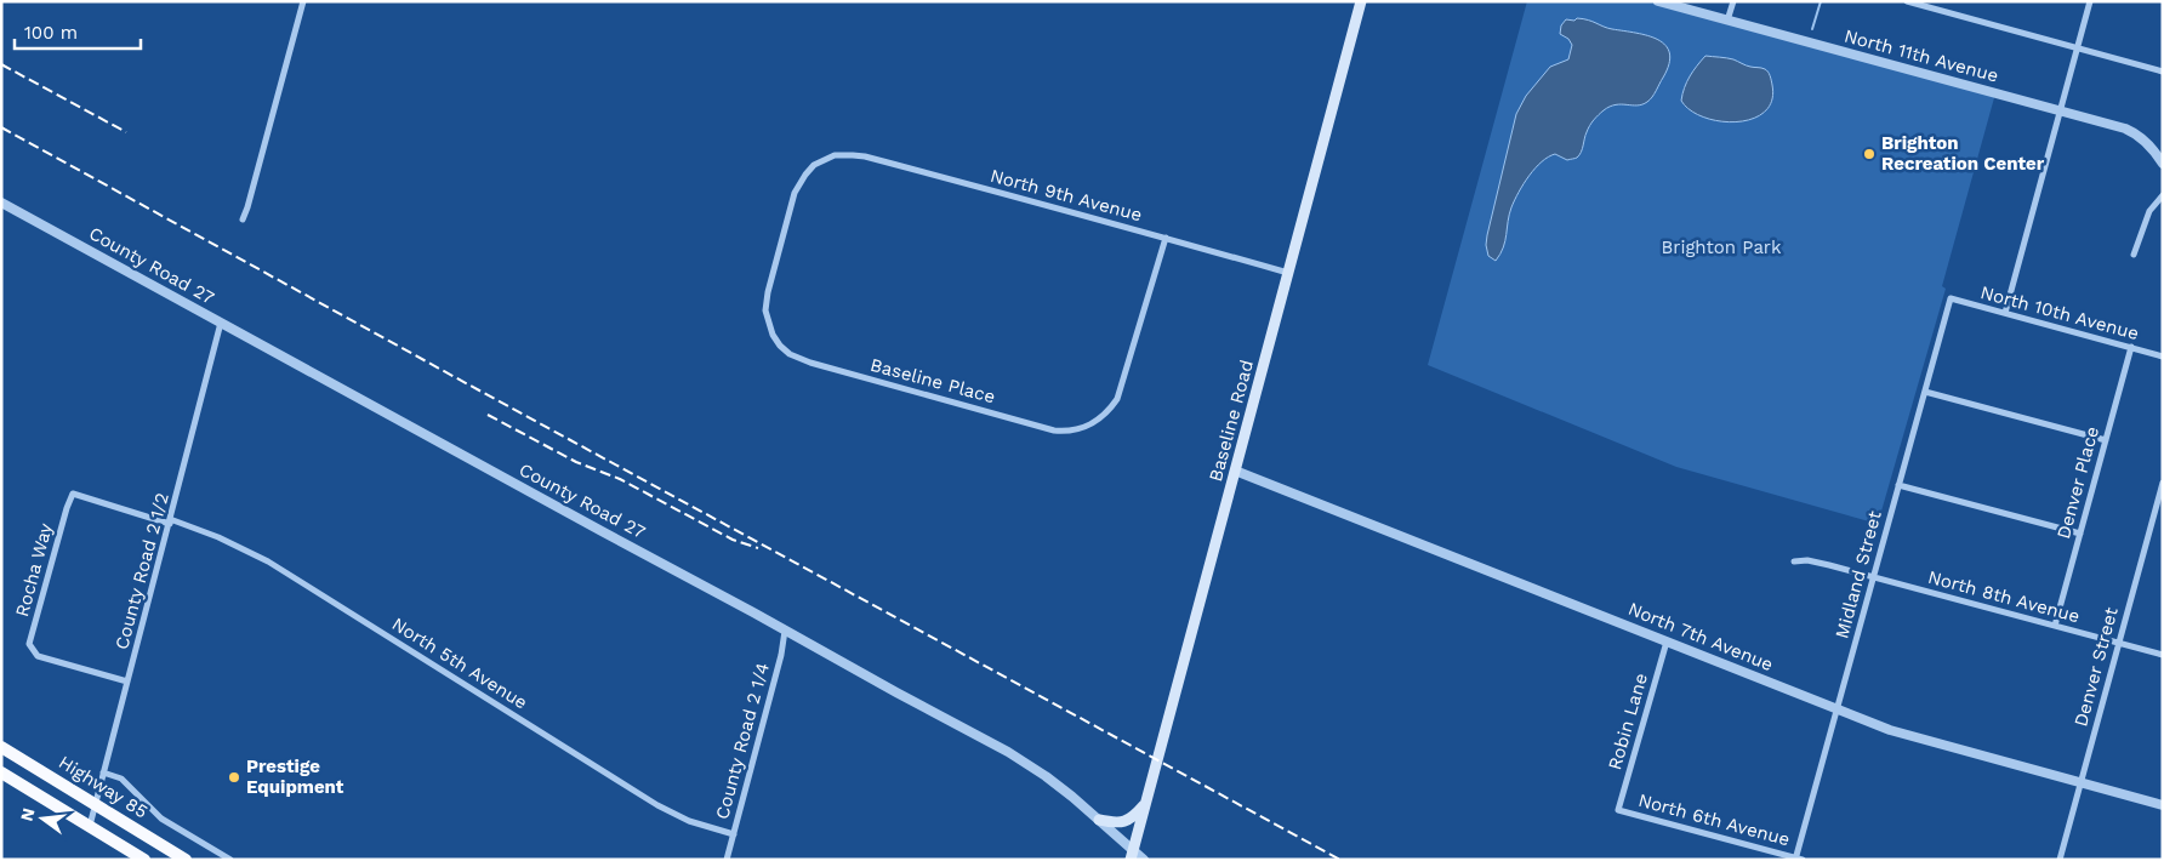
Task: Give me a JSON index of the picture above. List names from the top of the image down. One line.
{"streets":{"highway":["Highway 85"],"main road":["Baseline Road"],"street":["North 11th Avenue","North 9th Avenue","County Road 27","North 10th Avenue","Baseline Place","Denver Place","Rocha Way","County Road 2 1/2","Midland Street","North 8th Avenue","North 7th Avenue","North 5th Avenue","Denver Street","Robin Lane","County Road 2 1/4","North 6th Avenue"]},"crossings":[["North 9th Avenue","Baseline Place"],["North 9th Avenue","Baseline Road"],["County Road 27","Baseline Road"],["County Road 27","County Road 2 1/2"],["County Road 27","County Road 2 1/4"],["North 10th Avenue","Denver Place"],["North 10th Avenue","Midland Street"],["Baseline Road","North 7th Avenue"],["Denver Place","North 8th Avenue"],["Rocha Way","County Road 2 1/2"],["Rocha Way","North 5th Avenue"],["County Road 2 1/2","North 5th Avenue"],["County Road 2 1/2","Highway 85"],["Midland Street","North 8th Avenue"],["Midland Street","North 7th Avenue"],["Midland Street","North 6th Avenue"],["North 8th Avenue","Denver Street"],["North 7th Avenue","Denver Street"],["North 7th Avenue","Robin Lane"],["North 5th Avenue","County Road 2 1/4"],["Robin Lane","North 6th Avenue"]],"parks":["Brighton Park"],"places":["Brighton Recreation Center","Prestige Equipment"],"scale_bar":"100 m","north":"left"}
